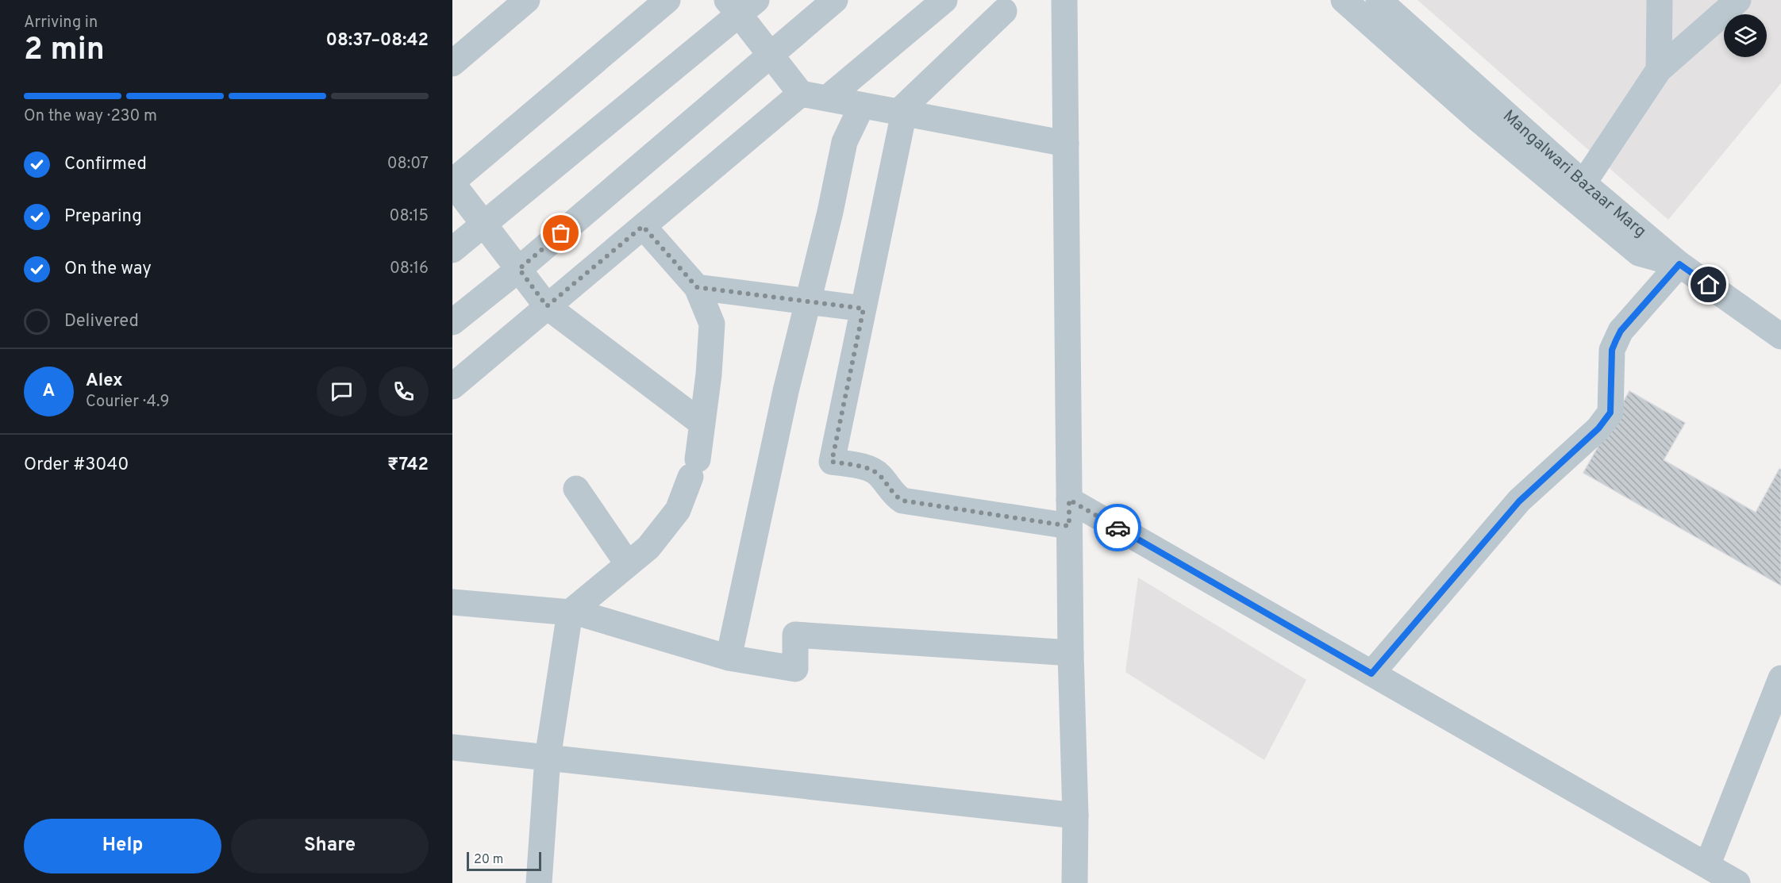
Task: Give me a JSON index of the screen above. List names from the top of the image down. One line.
{"streets":{"street":["Mangalwari Bazaar Marg"]},"scale_bar":"20 m","page":{"heading":["2 min","Arriving in","08:37–08:42"],"panel":["Alex","Courier · 4.9","Order #3040","₹742"],"bar":"On the way · 230 m","list":[["Confirmed","08:07"],["Preparing","08:15"],["On the way","08:16"],"Delivered"],"round":"A","buttons":["Help","Share"],"scale":"20 m"}}
